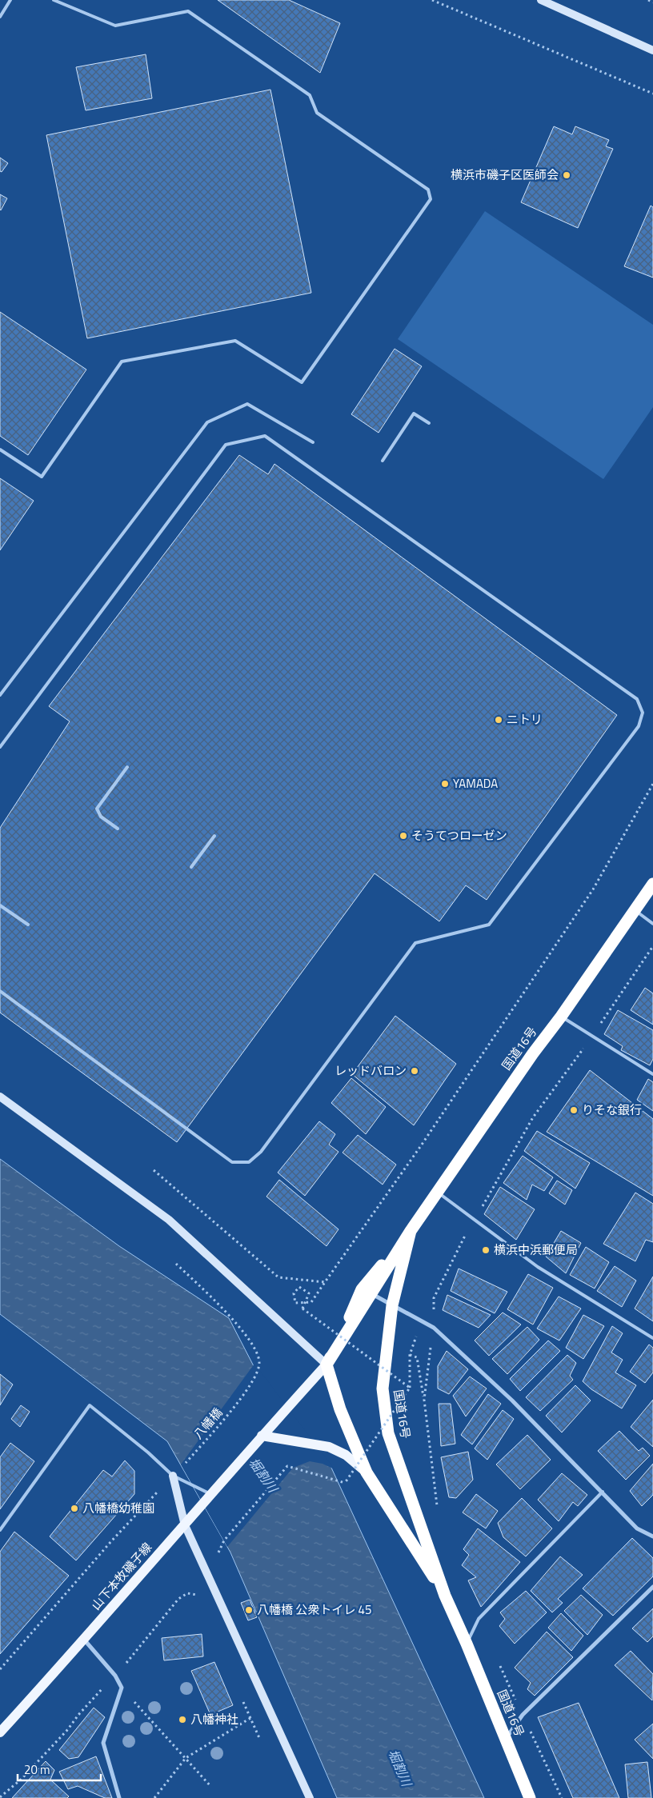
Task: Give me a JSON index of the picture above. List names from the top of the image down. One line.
{"streets":{"highway":["国道16号"],"main road":["山下本牧磯子線"],"path":["八幡橋"]},"crossings":[["国道16号","山下本牧磯子線"]],"water":["堀割川"],"places":["横浜市磯子区医師会","ニトリ","YAMADA","そうてつローゼン","レッドバロン","りそな銀行","横浜中浜郵便局","八幡橋幼稚園","八幡橋 公衆トイレ 45","八幡神社"],"scale_bar":"20 m"}
